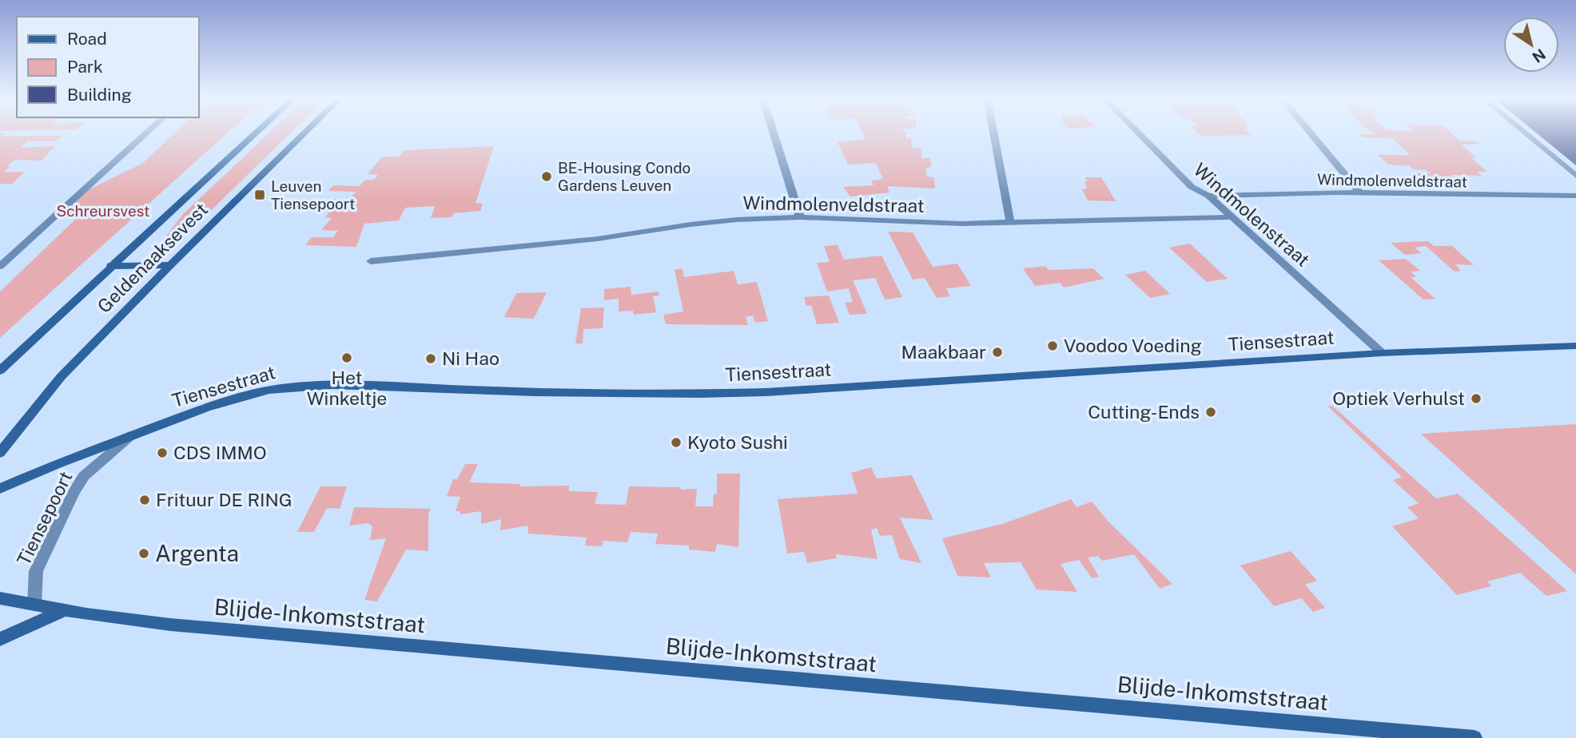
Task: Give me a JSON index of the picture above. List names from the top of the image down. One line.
{"streets":{"street":["Windmolenveldstraat","Windmolenstraat","Geldenaaksevest","Tiensestraat","Tiensepoort","Blijde-Inkomststraat"]},"crossings":[["Windmolenveldstraat","Windmolenstraat"],["Windmolenstraat","Tiensestraat"],["Tiensestraat","Tiensepoort"],["Tiensepoort","Blijde-Inkomststraat"]],"parks":["Schreursvest"],"places":{"other":["BE-Housing Condo Gardens Leuven","Voodoo Voeding","Maakbaar","Het Winkeltje","Ni Hao","Optiek Verhulst","Cutting-Ends","Kyoto Sushi","CDS IMMO","Frituur DE RING","Argenta"],"transit":["Leuven Tiensepoort"]},"legend":["Road","Park","Building"],"north":"bottom right"}
